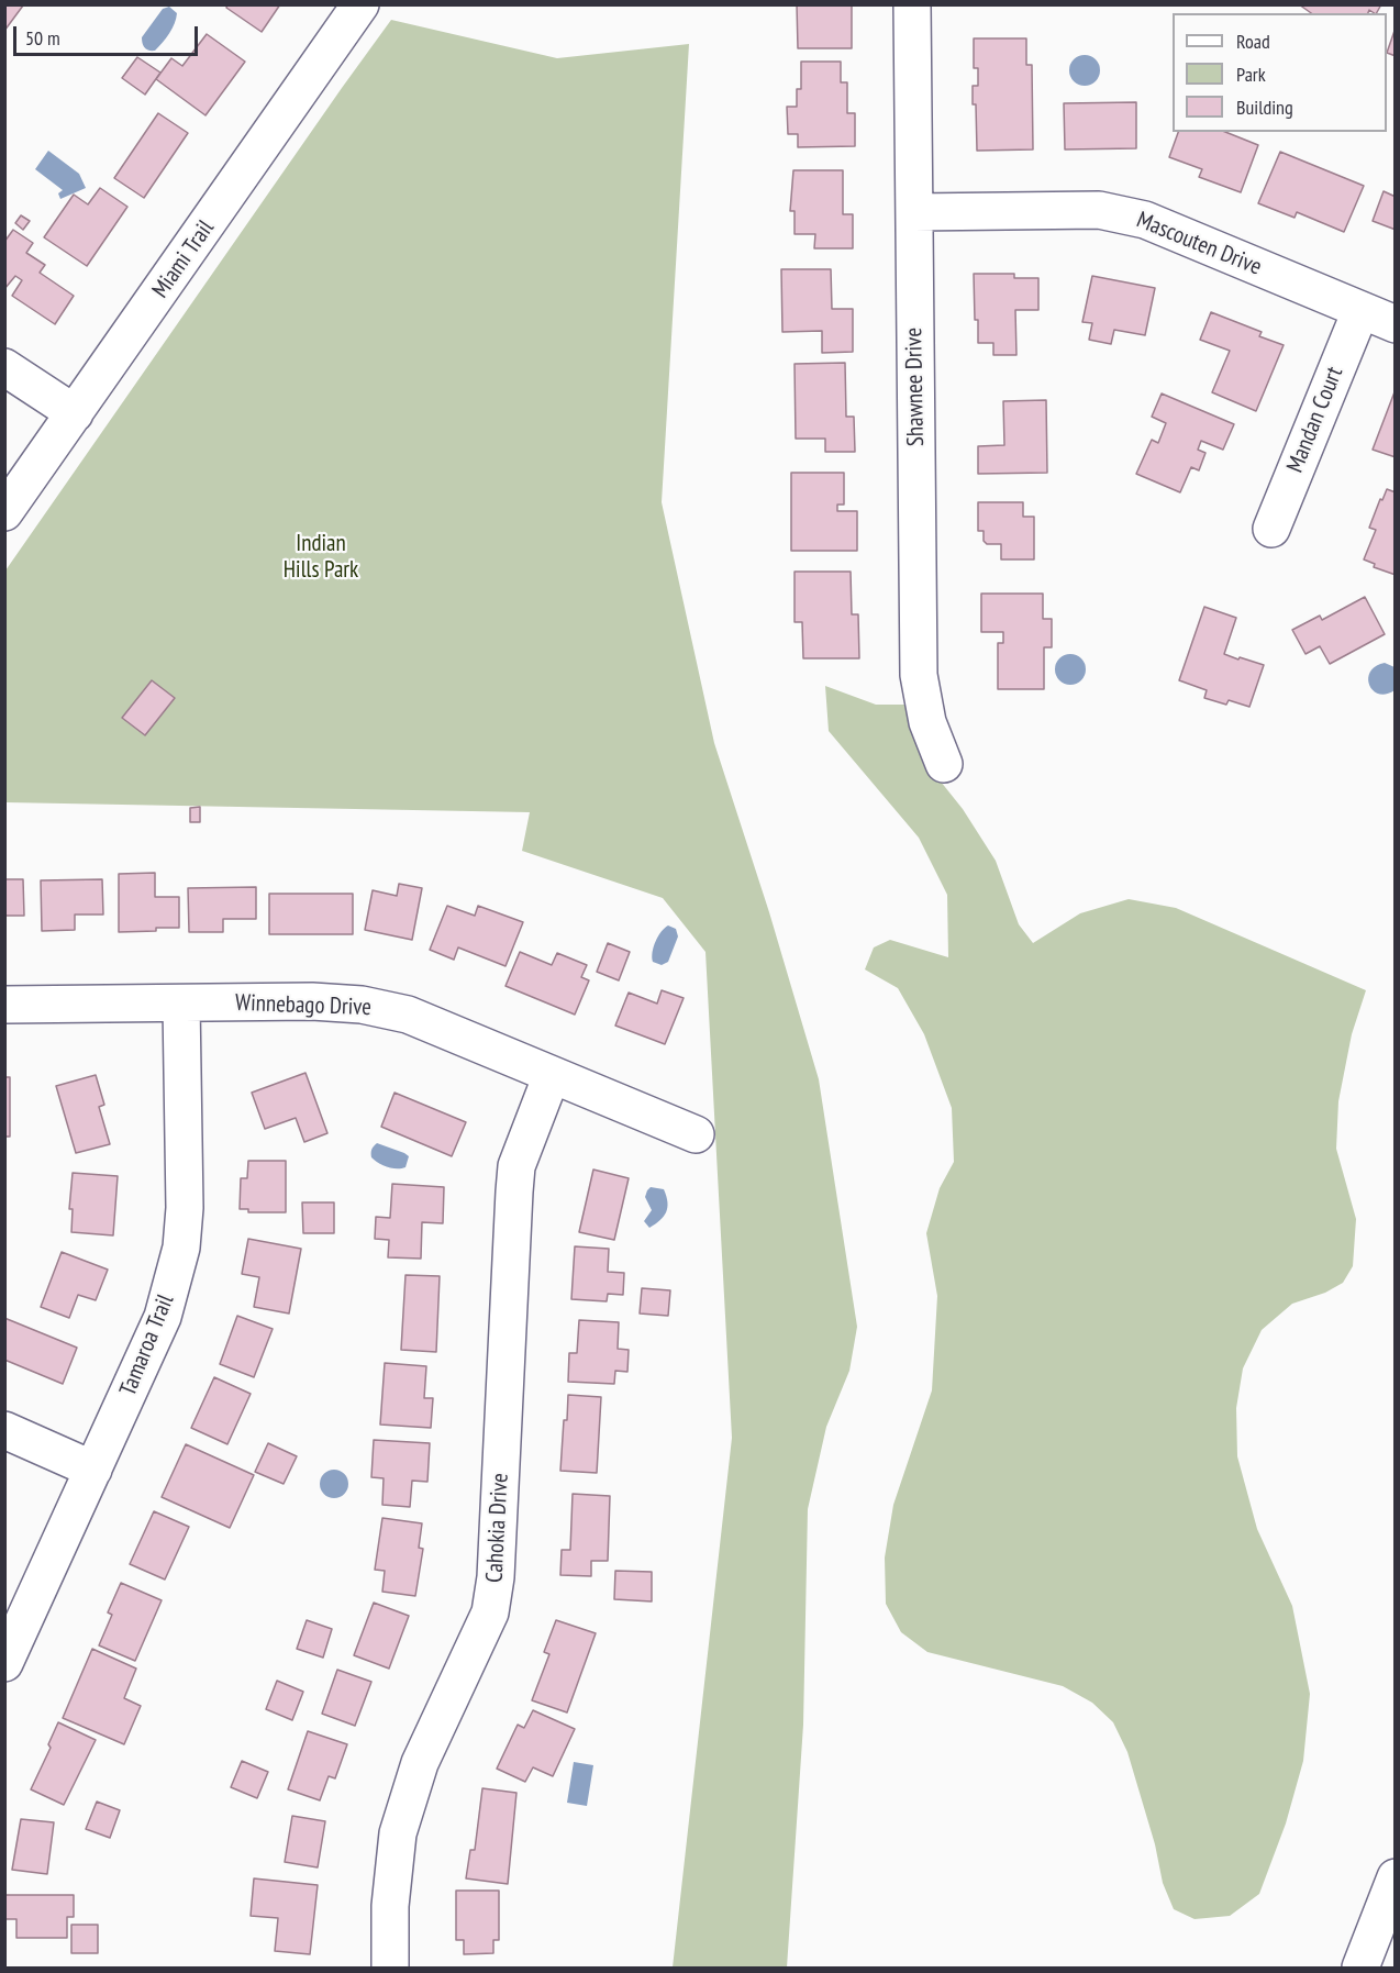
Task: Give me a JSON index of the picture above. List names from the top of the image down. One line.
{"streets":{"street":["Mascouten Drive","Miami Trail","Shawnee Drive","Mandan Court","Winnebago Drive","Tamaroa Trail","Cahokia Drive"]},"crossings":[["Mascouten Drive","Shawnee Drive"],["Mascouten Drive","Mandan Court"],["Winnebago Drive","Tamaroa Trail"],["Winnebago Drive","Cahokia Drive"]],"parks":["Indian Hills Park"],"legend":["Road","Park","Building"],"scale_bar":"50 m"}
